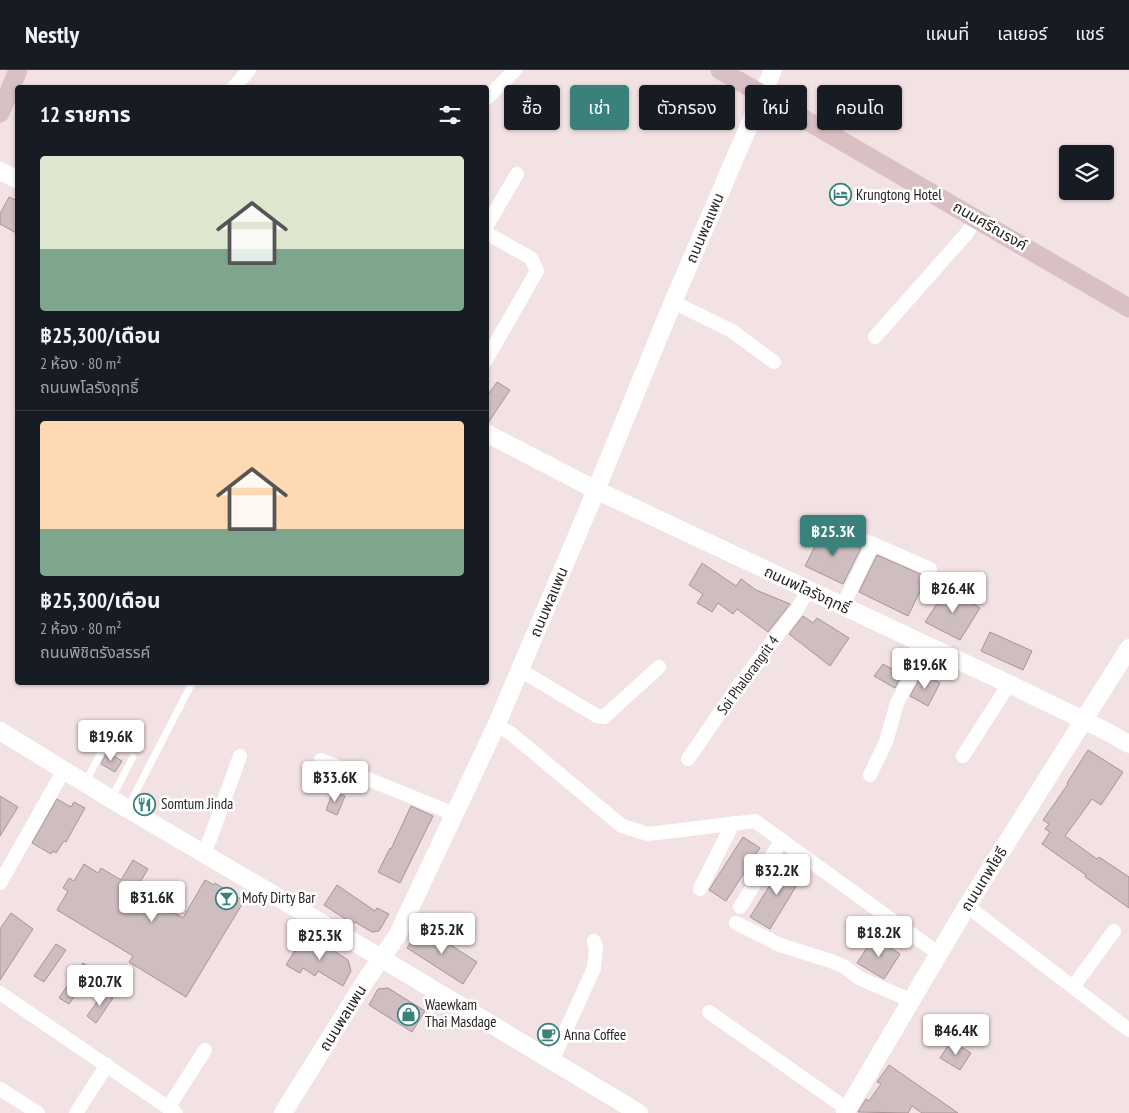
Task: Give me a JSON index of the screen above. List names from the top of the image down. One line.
{"streets":{"main road":["ถนนศรีณรงค์"],"street":["ถนนพลแพน","ถนนพโลรังฤทธิ์","Soi Phalorangrit 4","ถนนเทพโยธี"]},"crossings":[["ถนนพลแพน","ถนนพโลรังฤทธิ์"],["ถนนพโลรังฤทธิ์","Soi Phalorangrit 4"],["ถนนพโลรังฤทธิ์","ถนนเทพโยธี"]],"places":{"hotel":["Krungtong Hotel"],"restaurant":["Somtum Jinda"],"bar":["Mofy Dirty Bar"],"shop":["Waewkam Thai Masdage"],"cafe":["Anna Coffee"]},"page":{"header":"Nestly","nav":["แผนที่","เลเยอร์","แชร์"],"chip":["ซื้อ","เช่า","ตัวกรอง","ใหม่","คอนโด"],"heading":"12 รายการ","list":[{"name":"฿25,300/เดือน","note":"2 ห้อง · 80 m² · ถนนพโลรังฤทธิ์"},{"name":"฿25,300/เดือน","note":"2 ห้อง · 80 m² · ถนนพิชิตรังสรรค์"}],"price":["฿25.3K","฿26.4K","฿19.6K","฿19.6K","฿33.6K","฿32.2K","฿31.6K","฿25.2K","฿18.2K","฿25.3K","฿20.7K","฿46.4K"]}}
